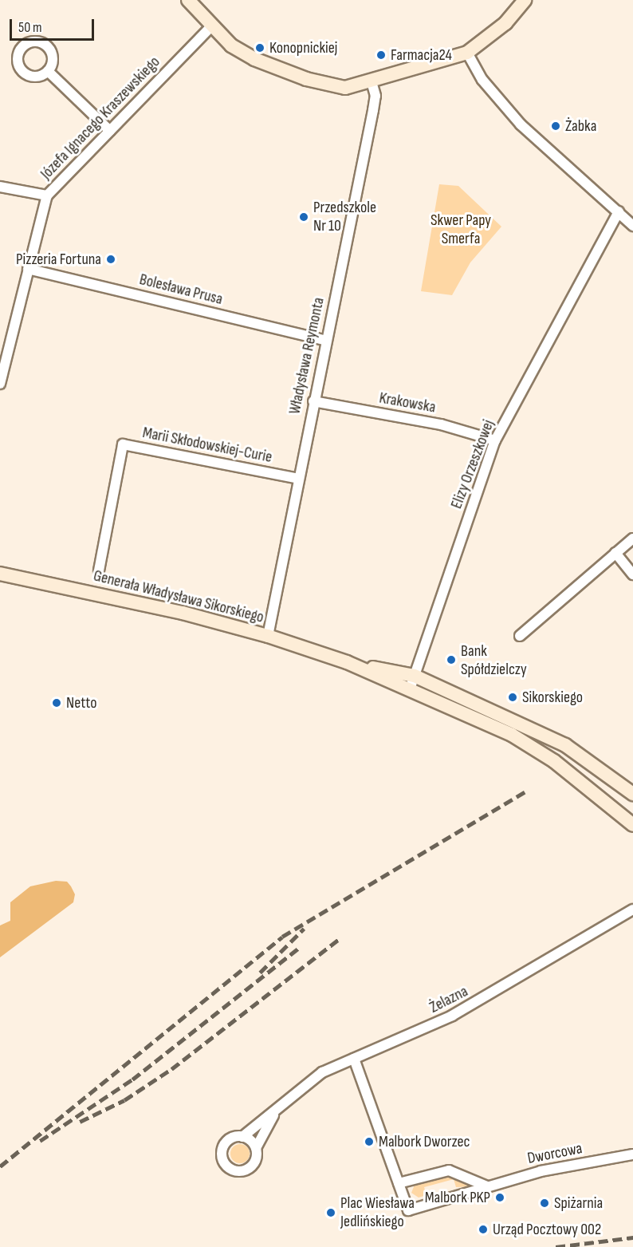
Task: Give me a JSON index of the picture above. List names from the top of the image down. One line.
{"streets":{"main road":["Generała Władysława Sikorskiego"],"street":["Józefa Ignacego Kraszewskiego","Bolesława Prusa","Władysława Reymonta","Krakowska","Marii Skłodowskiej-Curie","Elizy Orzeszkowej","Żelazna","Dworcowa"]},"crossings":[["Józefa Ignacego Kraszewskiego","Bolesława Prusa"],["Bolesława Prusa","Władysława Reymonta"],["Władysława Reymonta","Krakowska"],["Władysława Reymonta","Marii Skłodowskiej-Curie"],["Władysława Reymonta","Generała Władysława Sikorskiego"],["Krakowska","Elizy Orzeszkowej"],["Elizy Orzeszkowej","Generała Władysława Sikorskiego"],["Żelazna","Dworcowa"]],"parks":["Skwer Papy Smerfa"],"places":["Konopnickiej","Farmacja24","Żabka","Przedszkole Nr 10","Pizzeria Fortuna","Bank Spółdzielczy","Sikorskiego","Netto","Malbork Dworzec","Malbork PKP","Spiżarnia","Plac Wiesława Jedlińskiego","Urząd Pocztowy 002"],"scale_bar":"50 m"}
